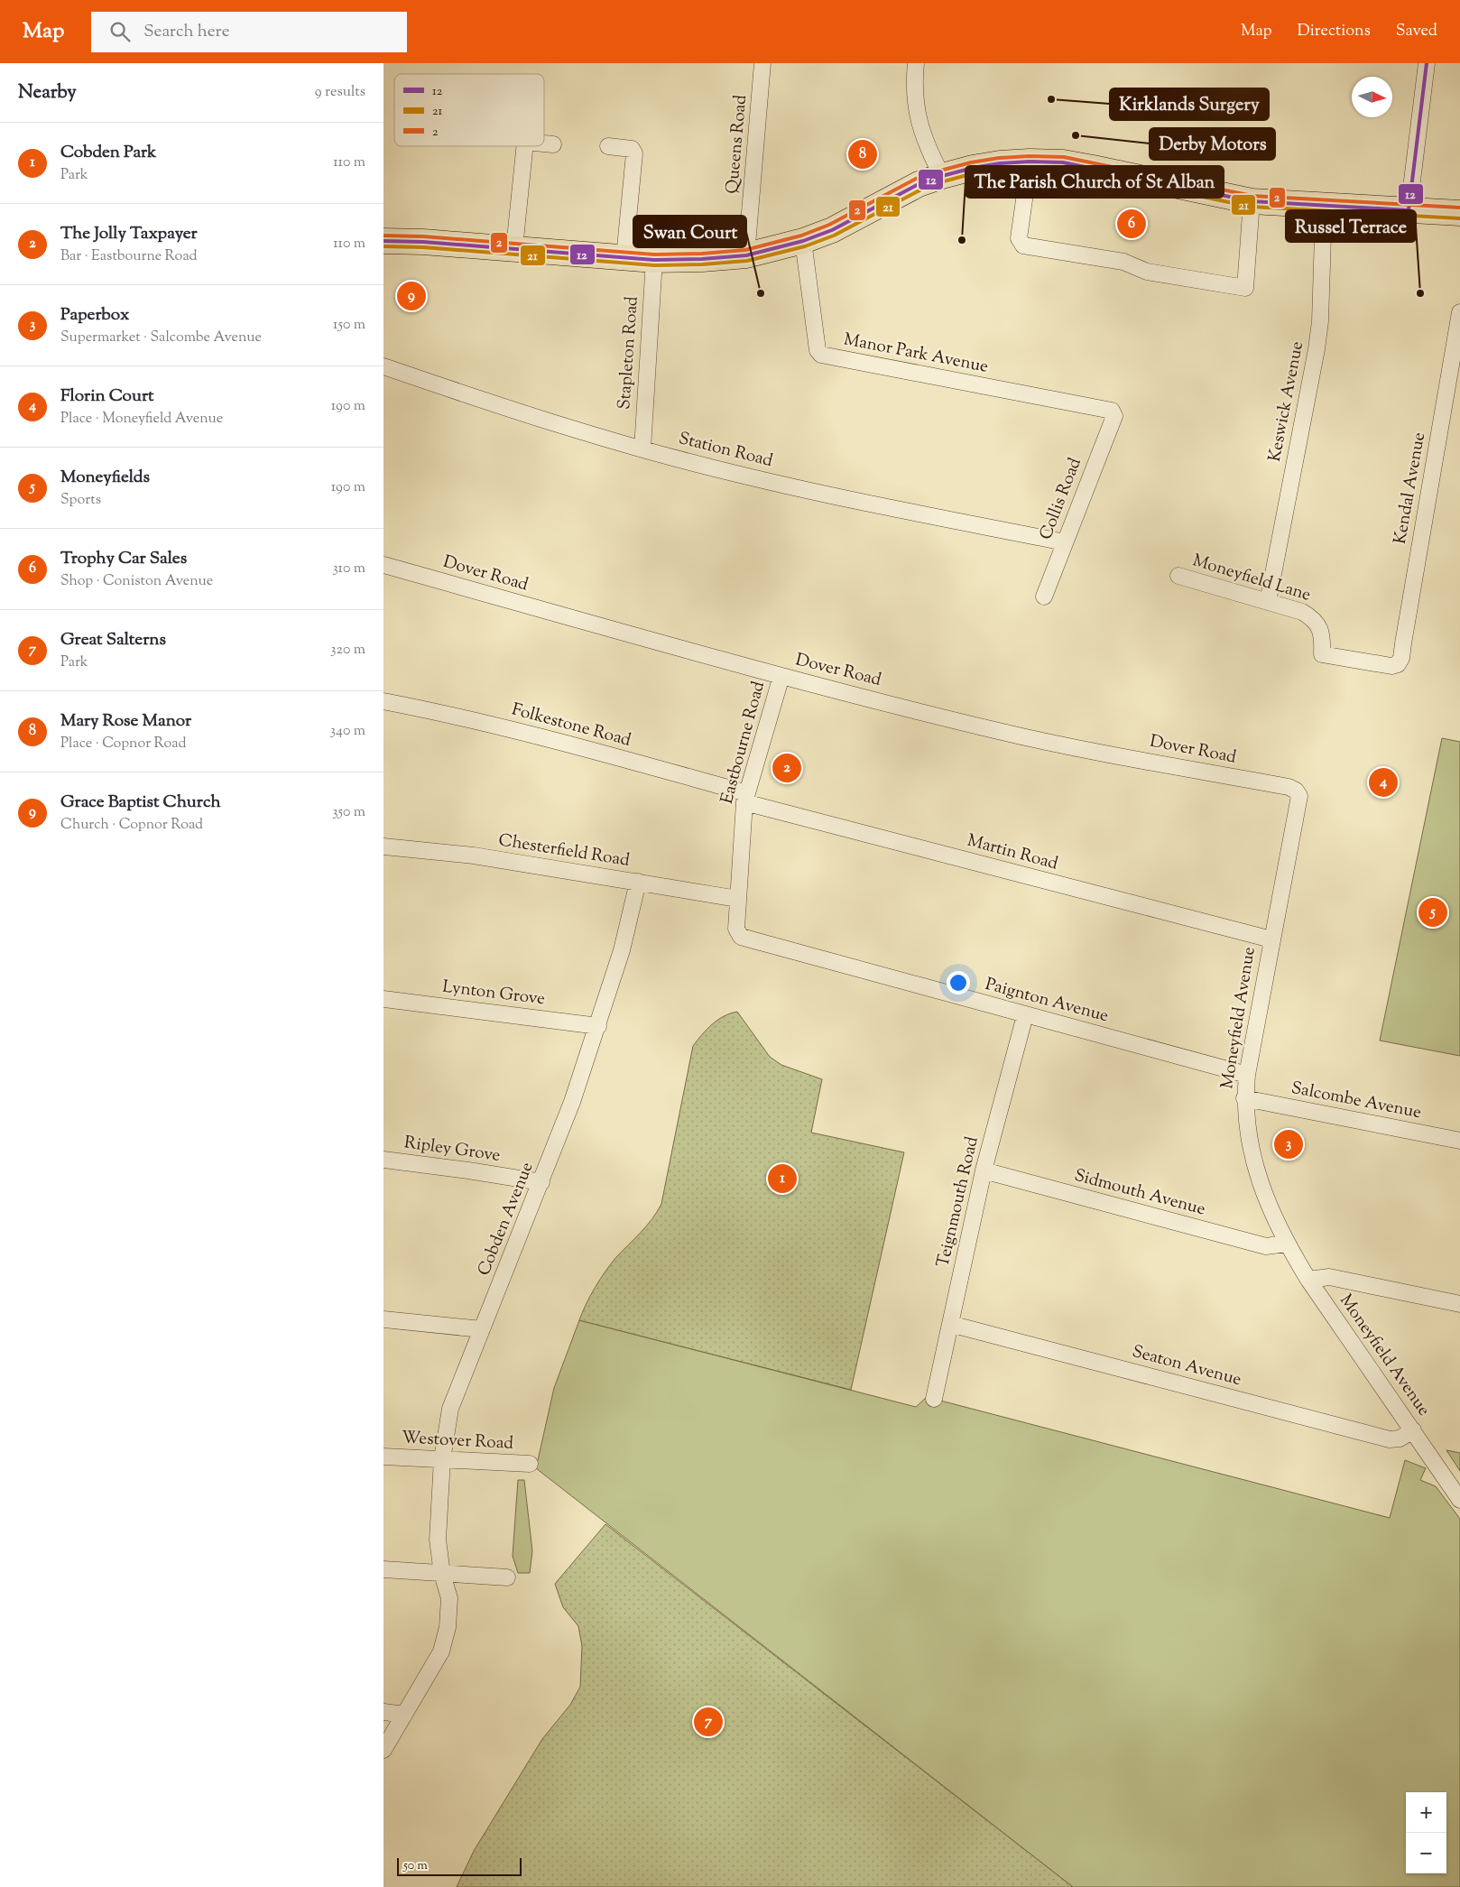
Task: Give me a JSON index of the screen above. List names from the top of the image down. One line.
{"streets":{"street":["Queens Road","Stapleton Road","Manor Park Avenue","Keswick Avenue","Station Road","Kendal Avenue","Collis Road","Dover Road","Moneyfield Lane","Folkestone Road","Eastbourne Road","Chesterfield Road","Martin Road","Lynton Grove","Paignton Avenue","Moneyfield Avenue","Salcombe Avenue","Ripley Grove","Sidmouth Avenue","Teignmouth Road","Cobden Avenue","Seaton Avenue","Westover Road"]},"crossings":[["Stapleton Road","Station Road"],["Manor Park Avenue","Collis Road"],["Keswick Avenue","Moneyfield Lane"],["Station Road","Collis Road"],["Kendal Avenue","Moneyfield Lane"],["Dover Road","Eastbourne Road"],["Dover Road","Moneyfield Avenue"],["Folkestone Road","Eastbourne Road"],["Folkestone Road","Martin Road"],["Eastbourne Road","Chesterfield Road"],["Eastbourne Road","Martin Road"],["Eastbourne Road","Paignton Avenue"],["Chesterfield Road","Cobden Avenue"],["Martin Road","Moneyfield Avenue"],["Lynton Grove","Cobden Avenue"],["Paignton Avenue","Moneyfield Avenue"],["Paignton Avenue","Teignmouth Road"],["Moneyfield Avenue","Salcombe Avenue"],["Moneyfield Avenue","Sidmouth Avenue"],["Moneyfield Avenue","Seaton Avenue"],["Ripley Grove","Cobden Avenue"],["Sidmouth Avenue","Teignmouth Road"],["Teignmouth Road","Seaton Avenue"],["Cobden Avenue","Westover Road"]],"places":["Kirklands Surgery","Derby Motors","The Parish Church of St Alban","Swan Court","Russel Terrace"],"lines":["transit line 12","transit line 2","transit line 21"],"legend":["12","21","2"],"scale_bar":"50 m","north":"right","page":{"header":"Map","search":"Search here","nav":["Map","Directions","Saved"],"heading":["Nearby","9 results"],"list":[{"mark":"1","name":"Cobden Park","note":"Park","value":"110 m"},{"mark":"2","name":"The Jolly Taxpayer","note":"Bar · Eastbourne Road","value":"110 m"},{"mark":"3","name":"Paperbox","note":"Supermarket · Salcombe Avenue","value":"150 m"},{"mark":"4","name":"Florin Court","note":"Place · Moneyfield Avenue","value":"190 m"},{"mark":"5","name":"Moneyfields","note":"Sports","value":"190 m"},{"mark":"6","name":"Trophy Car Sales","note":"Shop · Coniston Avenue","value":"310 m"},{"mark":"7","name":"Great Salterns","note":"Park","value":"320 m"},{"mark":"8","name":"Mary Rose Manor","note":"Place · Copnor Road","value":"340 m"},{"mark":"9","name":"Grace Baptist Church","note":"Church · Copnor Road","value":"350 m"}],"pins":["8","6","9","2","4","5","3","1","7"],"map_buttons":["+","−"],"scale":"50 m"}}
